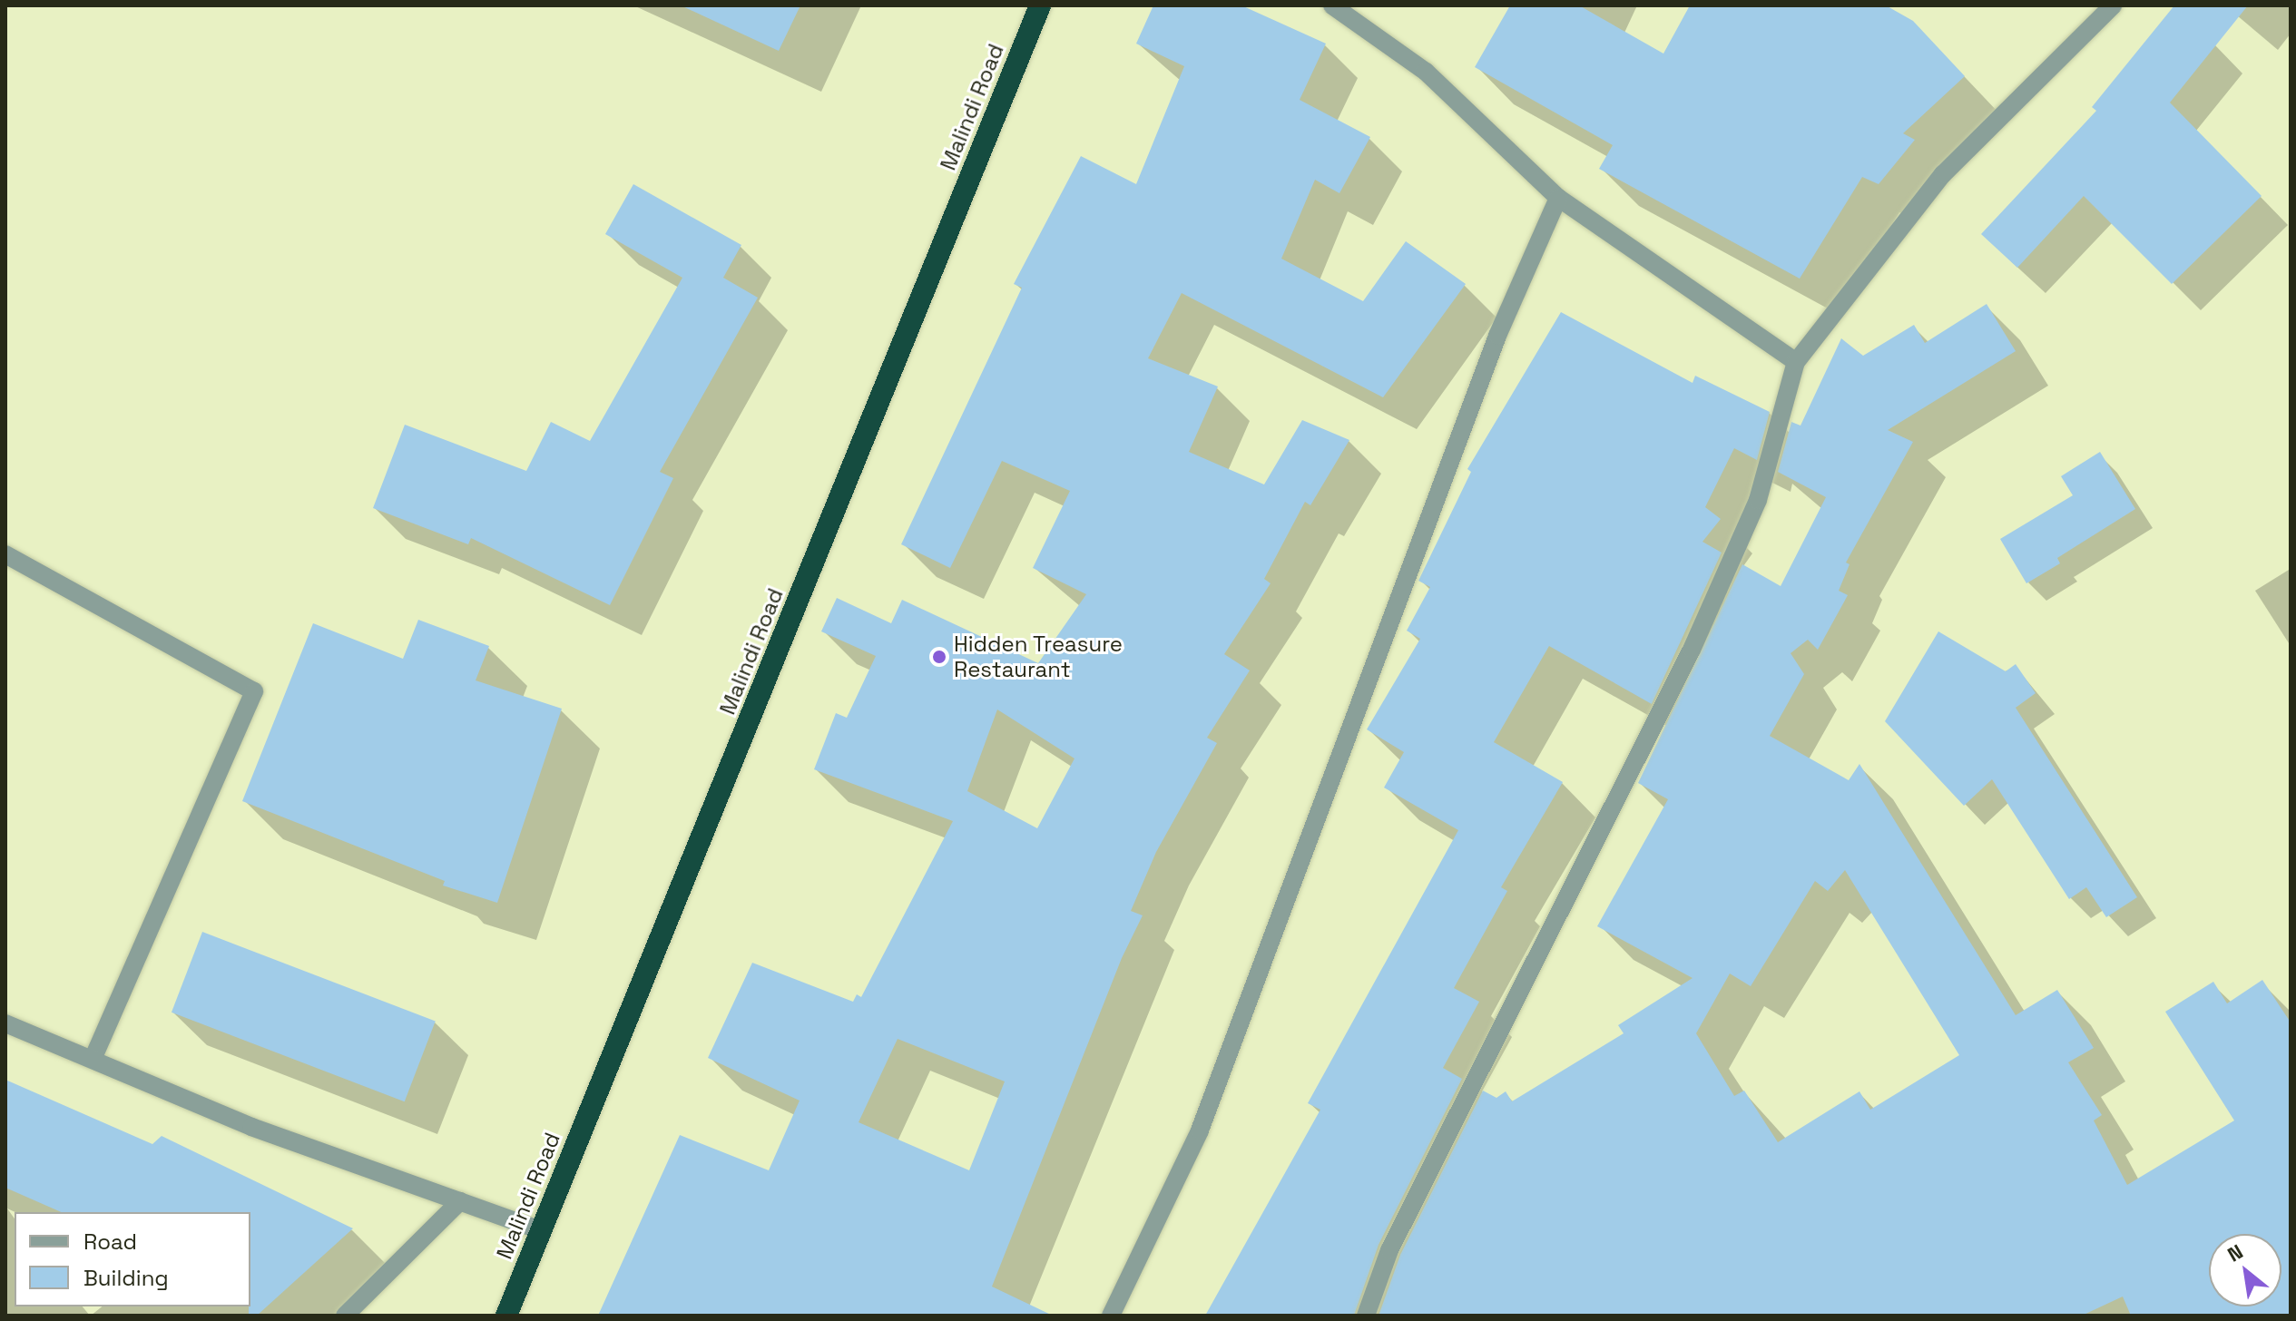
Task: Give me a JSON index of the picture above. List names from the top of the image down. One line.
{"streets":{"highway":["Malindi Road"]},"places":["Hidden Treasure Restaurant"],"legend":["Road","Building"],"north":"top left"}
